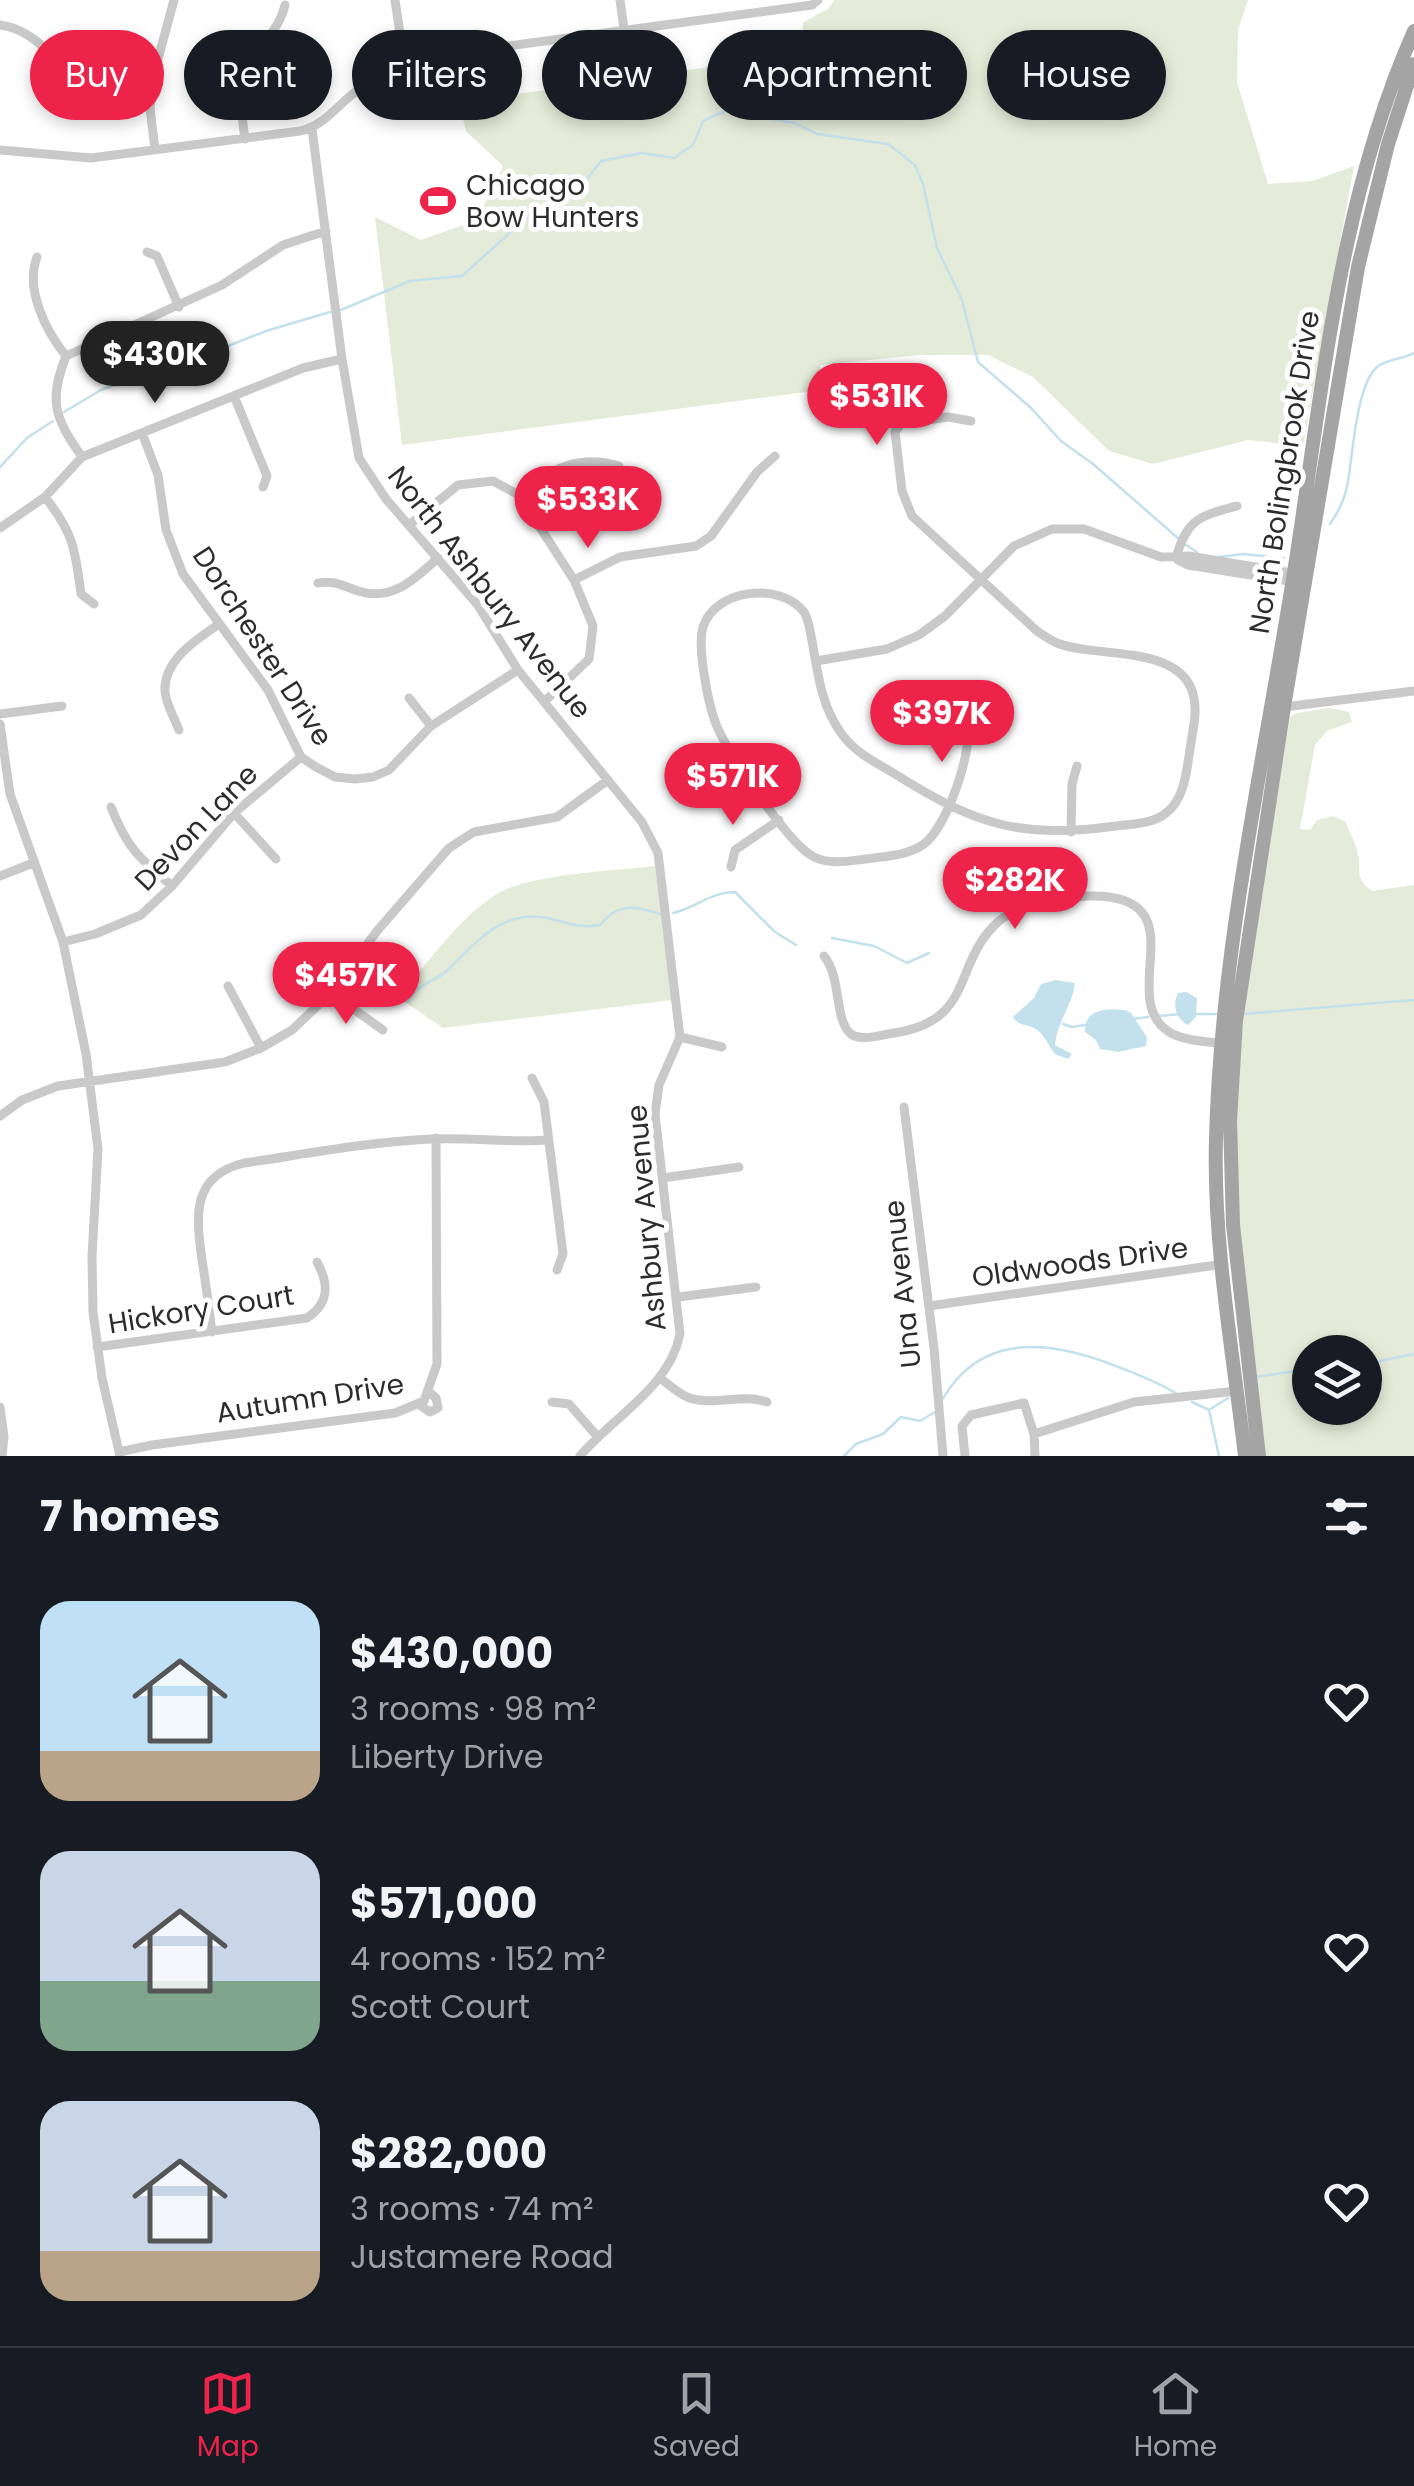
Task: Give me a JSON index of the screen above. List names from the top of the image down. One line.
{"streets":{"main road":["North Bolingbrook Drive"],"street":["North Ashbury Avenue","Dorchester Drive","Devon Lane","Ashbury Avenue","Oldwoods Drive","Una Avenue","Hickory Court","Autumn Drive"]},"crossings":[["North Ashbury Avenue","Dorchester Drive"],["North Ashbury Avenue","Ashbury Avenue"],["Dorchester Drive","Devon Lane"],["Oldwoods Drive","Una Avenue"]],"places":{"sports":["Chicago Bow Hunters"]},"page":{"chip":["Buy","Rent","Filters","New","Apartment","House"],"price":["$430K","$531K","$533K","$397K","$571K","$282K","$457K"],"heading":"7 homes","list":[{"name":"$430,000","note":"3 rooms · 98 m² · Liberty Drive"},{"name":"$571,000","note":"4 rooms · 152 m² · Scott Court"},{"name":"$282,000","note":"3 rooms · 74 m² · Justamere Road"}],"tabs":["Map","Saved","Home"]}}
